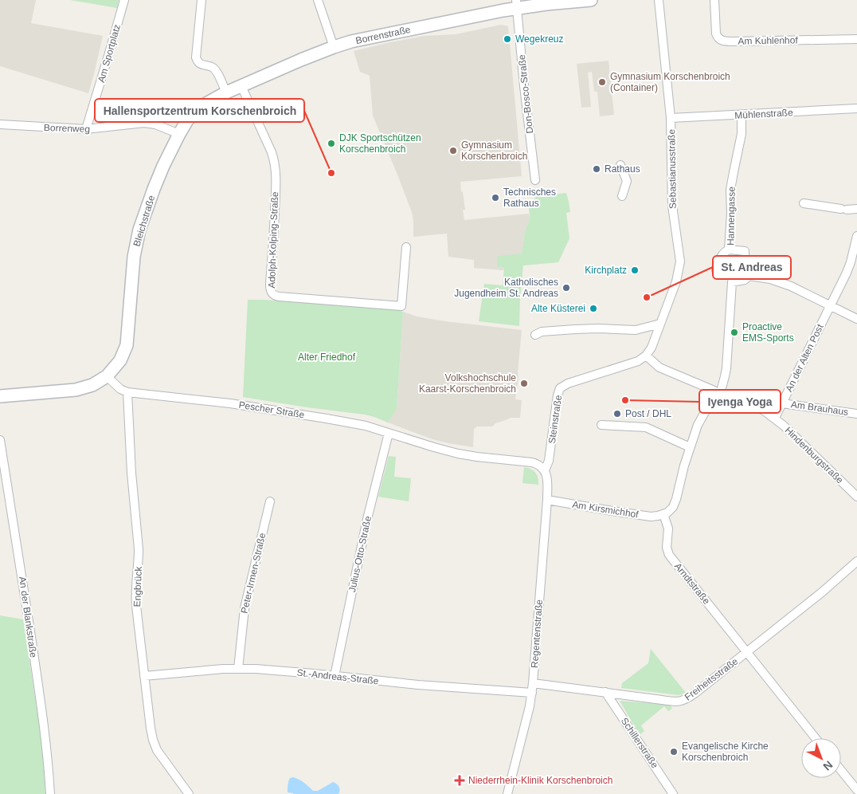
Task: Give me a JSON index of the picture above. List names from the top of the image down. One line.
{"streets":{"main road":["Borrenstraße","Bleichstraße"],"street":["Am Kuhlenhof","Am Sportplatz","Don-Bosco-Straße","Mühlenstraße","Borrenweg","Sebastianusstraße","Hannengasse","Adolph-Kolping-Straße","An der Alten Post","Am Brauhaus","Pescher Straße","Steinstraße","Hindenburgstraße","Am Kirsmichhof","Julius-Otto-Straße","Peter-Irmen-Straße","Arndtstraße","Engbrück","An der Blankstraße","Regentenstraße","St.-Andreas-Straße","Freiheitsstraße","Schillerstraße"]},"crossings":[["Borrenstraße","Don-Bosco-Straße"],["Borrenstraße","Bleichstraße"],["Borrenstraße","Adolph-Kolping-Straße"],["Am Sportplatz","Borrenweg"],["Mühlenstraße","Sebastianusstraße"],["Mühlenstraße","Hannengasse"],["Borrenweg","Bleichstraße"],["Sebastianusstraße","Steinstraße"],["Sebastianusstraße","Hindenburgstraße"],["Bleichstraße","Pescher Straße"],["An der Alten Post","Am Brauhaus"],["An der Alten Post","Hindenburgstraße"],["Pescher Straße","Steinstraße"],["Pescher Straße","Julius-Otto-Straße"],["Pescher Straße","Engbrück"],["Pescher Straße","Regentenstraße"],["Steinstraße","Hindenburgstraße"],["Steinstraße","Regentenstraße"],["Am Kirsmichhof","Arndtstraße"],["Am Kirsmichhof","Regentenstraße"],["Julius-Otto-Straße","St.-Andreas-Straße"],["Peter-Irmen-Straße","St.-Andreas-Straße"],["Arndtstraße","Freiheitsstraße"],["Engbrück","St.-Andreas-Straße"],["Regentenstraße","St.-Andreas-Straße"],["Regentenstraße","Freiheitsstraße"],["Freiheitsstraße","Schillerstraße"]],"parks":["Alter Friedhof"],"places":{"other":["Wegekreuz","Gymnasium Korschenbroich (Container)","DJK Sportschützen Korschenbroich","Gymnasium Korschenbroich","Rathaus","Hallensportzentrum Korschenbroich","Technisches Rathaus","Kirchplatz","Katholisches Jugendheim St. Andreas","St. Andreas","Alte Küsterei","Proactive EMS-Sports","Volkshochschule Kaarst-Korschenbroich","Iyenga Yoga","Post / DHL","Evangelische Kirche Korschenbroich"],"health":["Niederrhein-Klinik Korschenbroich"]},"north":"bottom right"}
